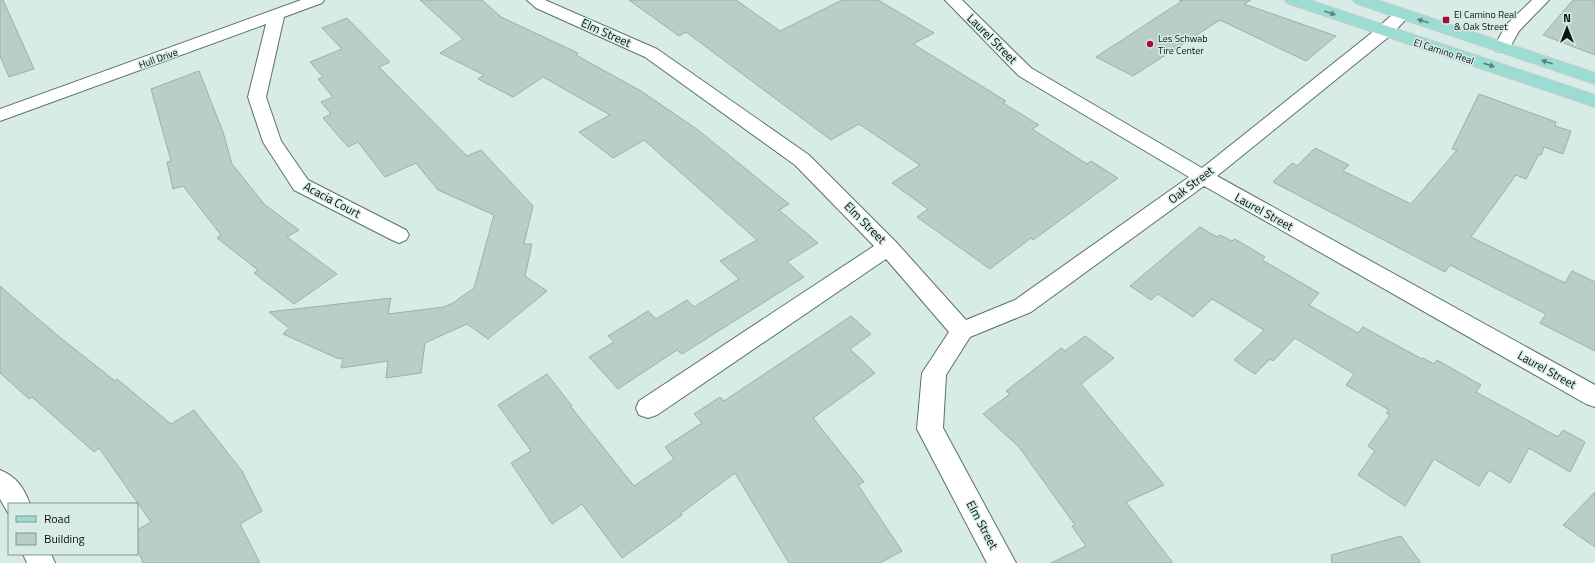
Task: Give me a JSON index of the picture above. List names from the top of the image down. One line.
{"streets":{"main road":["El Camino Real"],"street":["Elm Street","Laurel Street","Hull Drive","Oak Street","Acacia Court"]},"crossings":[["Elm Street","Oak Street"],["Laurel Street","Oak Street"],["El Camino Real","Oak Street"],["Hull Drive","Acacia Court"]],"places":{"transit":["El Camino Real & Oak Street"],"other":["Les Schwab Tire Center"]},"legend":["Road","Building"],"north":"top"}
